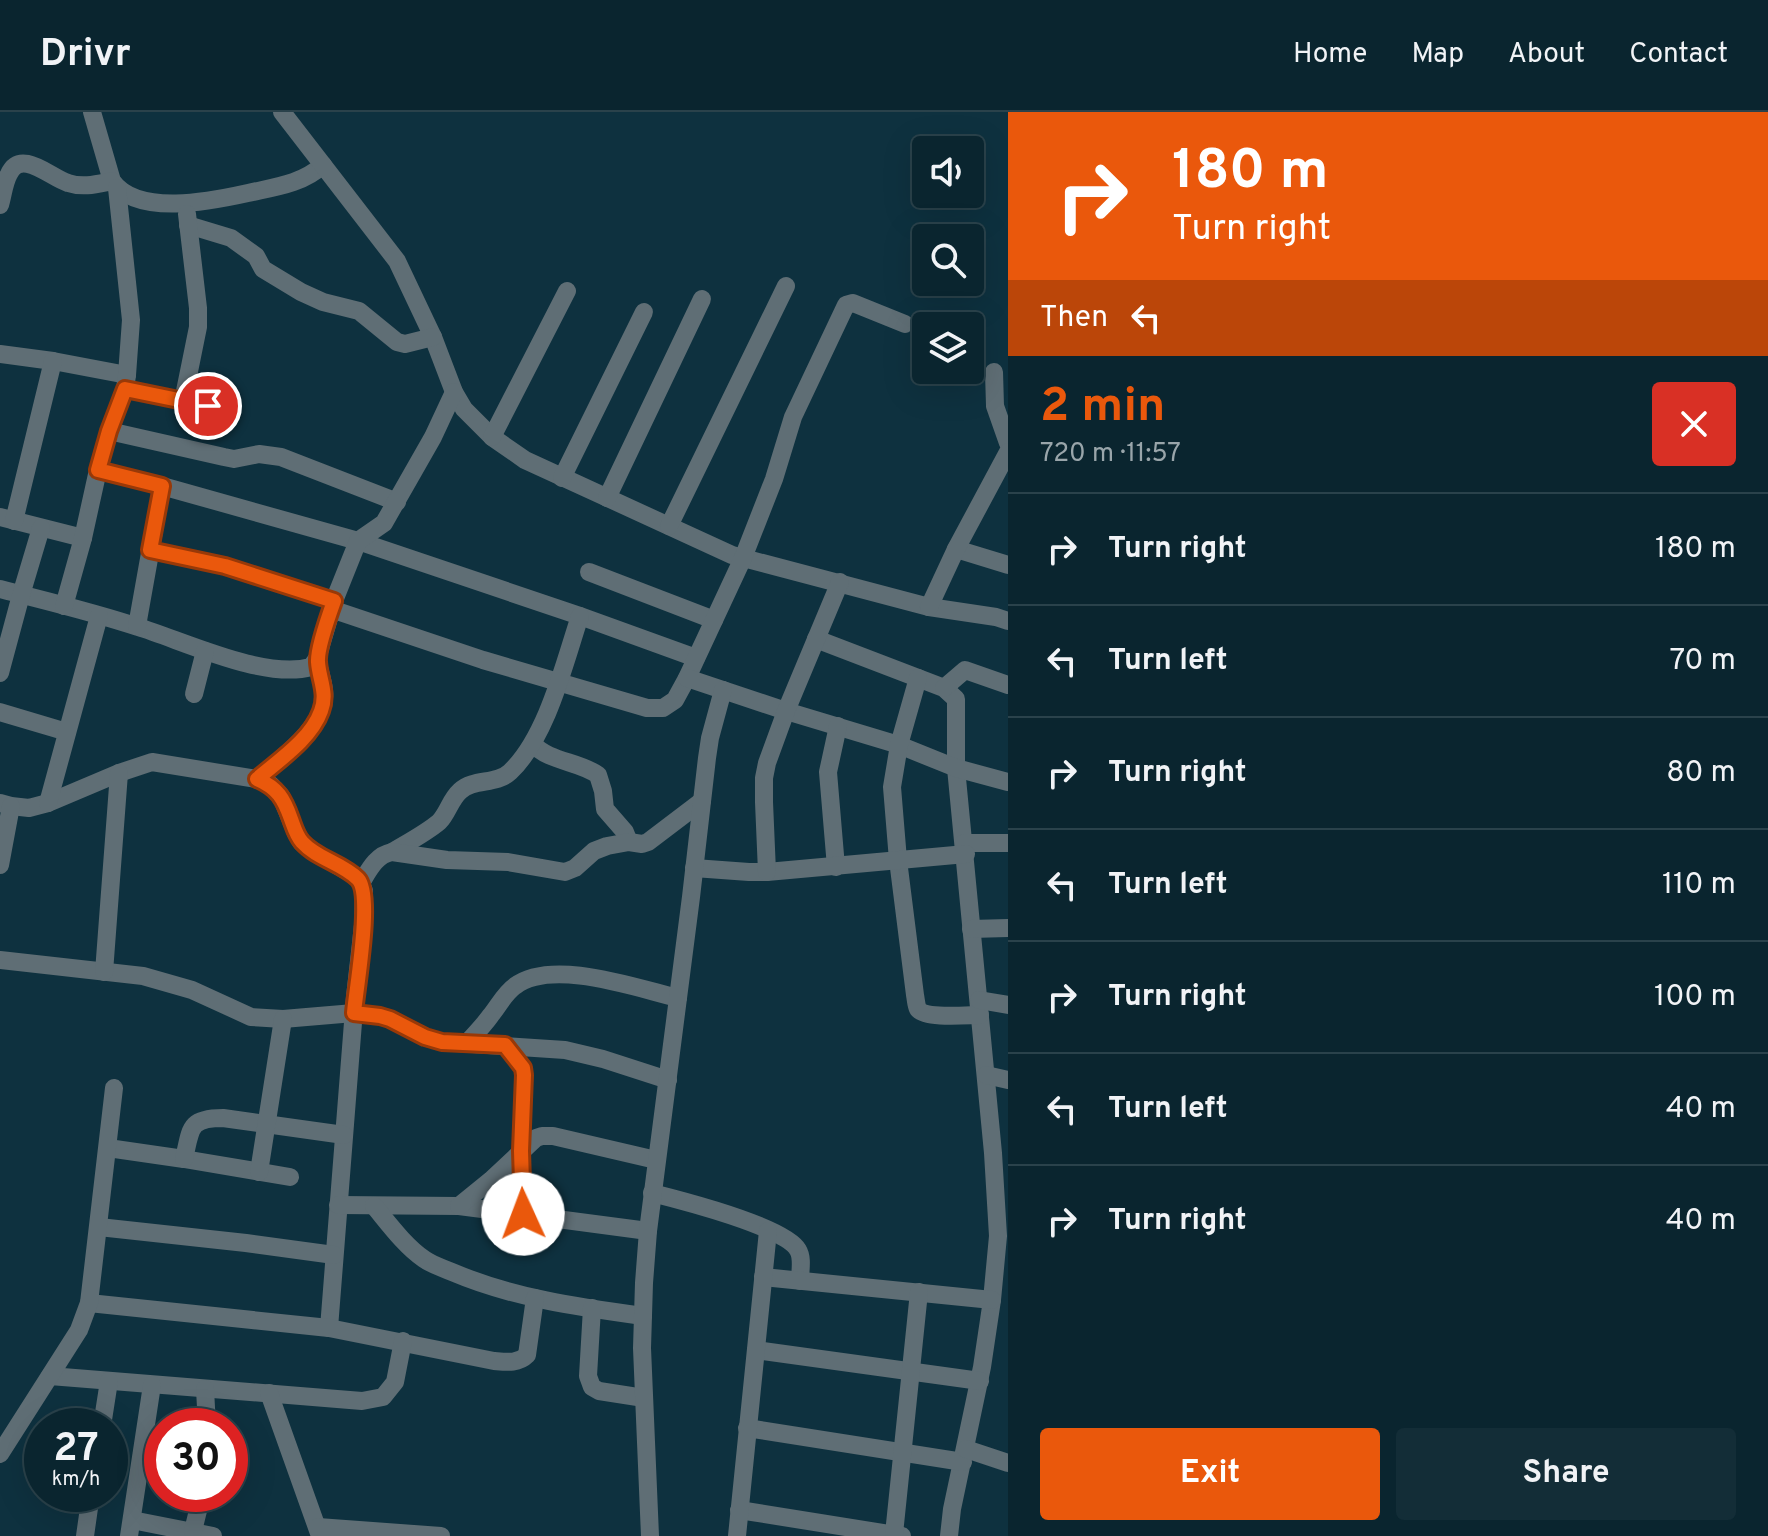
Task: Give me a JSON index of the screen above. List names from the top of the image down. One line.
{"page":{"header":"Drivr","nav":["Home","Map","About","Contact"],"turn":["180 m","Turn right"],"then":"Then","heading":["2 min","720 m · 11:57"],"list":[{"name":"Turn right","value":"180 m"},{"name":"Turn left","value":"70 m"},{"name":"Turn right","value":"80 m"},{"name":"Turn left","value":"110 m"},{"name":"Turn right","value":"100 m"},{"name":"Turn left","value":"40 m"},{"name":"Turn right","value":"40 m"}],"speed":"27 km/h","limit":"30","buttons":["Exit","Share"]}}
